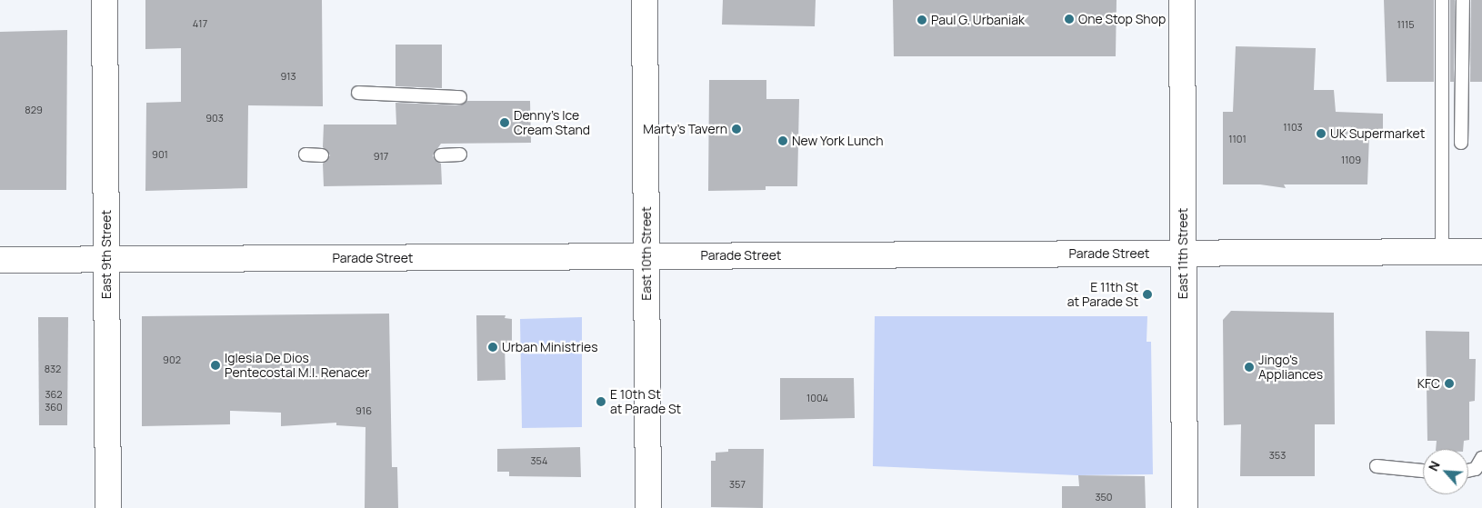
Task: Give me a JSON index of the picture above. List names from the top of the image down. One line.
{"streets":{"street":["East 10th Street","Parade Street","East 11th Street","East 9th Street"]},"crossings":[["East 10th Street","Parade Street"],["Parade Street","East 11th Street"],["Parade Street","East 9th Street"]],"places":["One Stop Shop","Paul G. Urbaniak","Denny's Ice Cream Stand","Marty's Tavern","UK Supermarket","New York Lunch","E 11th St at Parade St","Urban Ministries","Iglesia De Dios Pentecostal M.I. Renacer","Jingo's Appliances","KFC","E 10th St at Parade St"],"house_numbers":["417","1115","913","829","903","1103","1101","901","917","1109","902","832","362","1004","360","916","353","354","357","350"],"north":"top left"}
